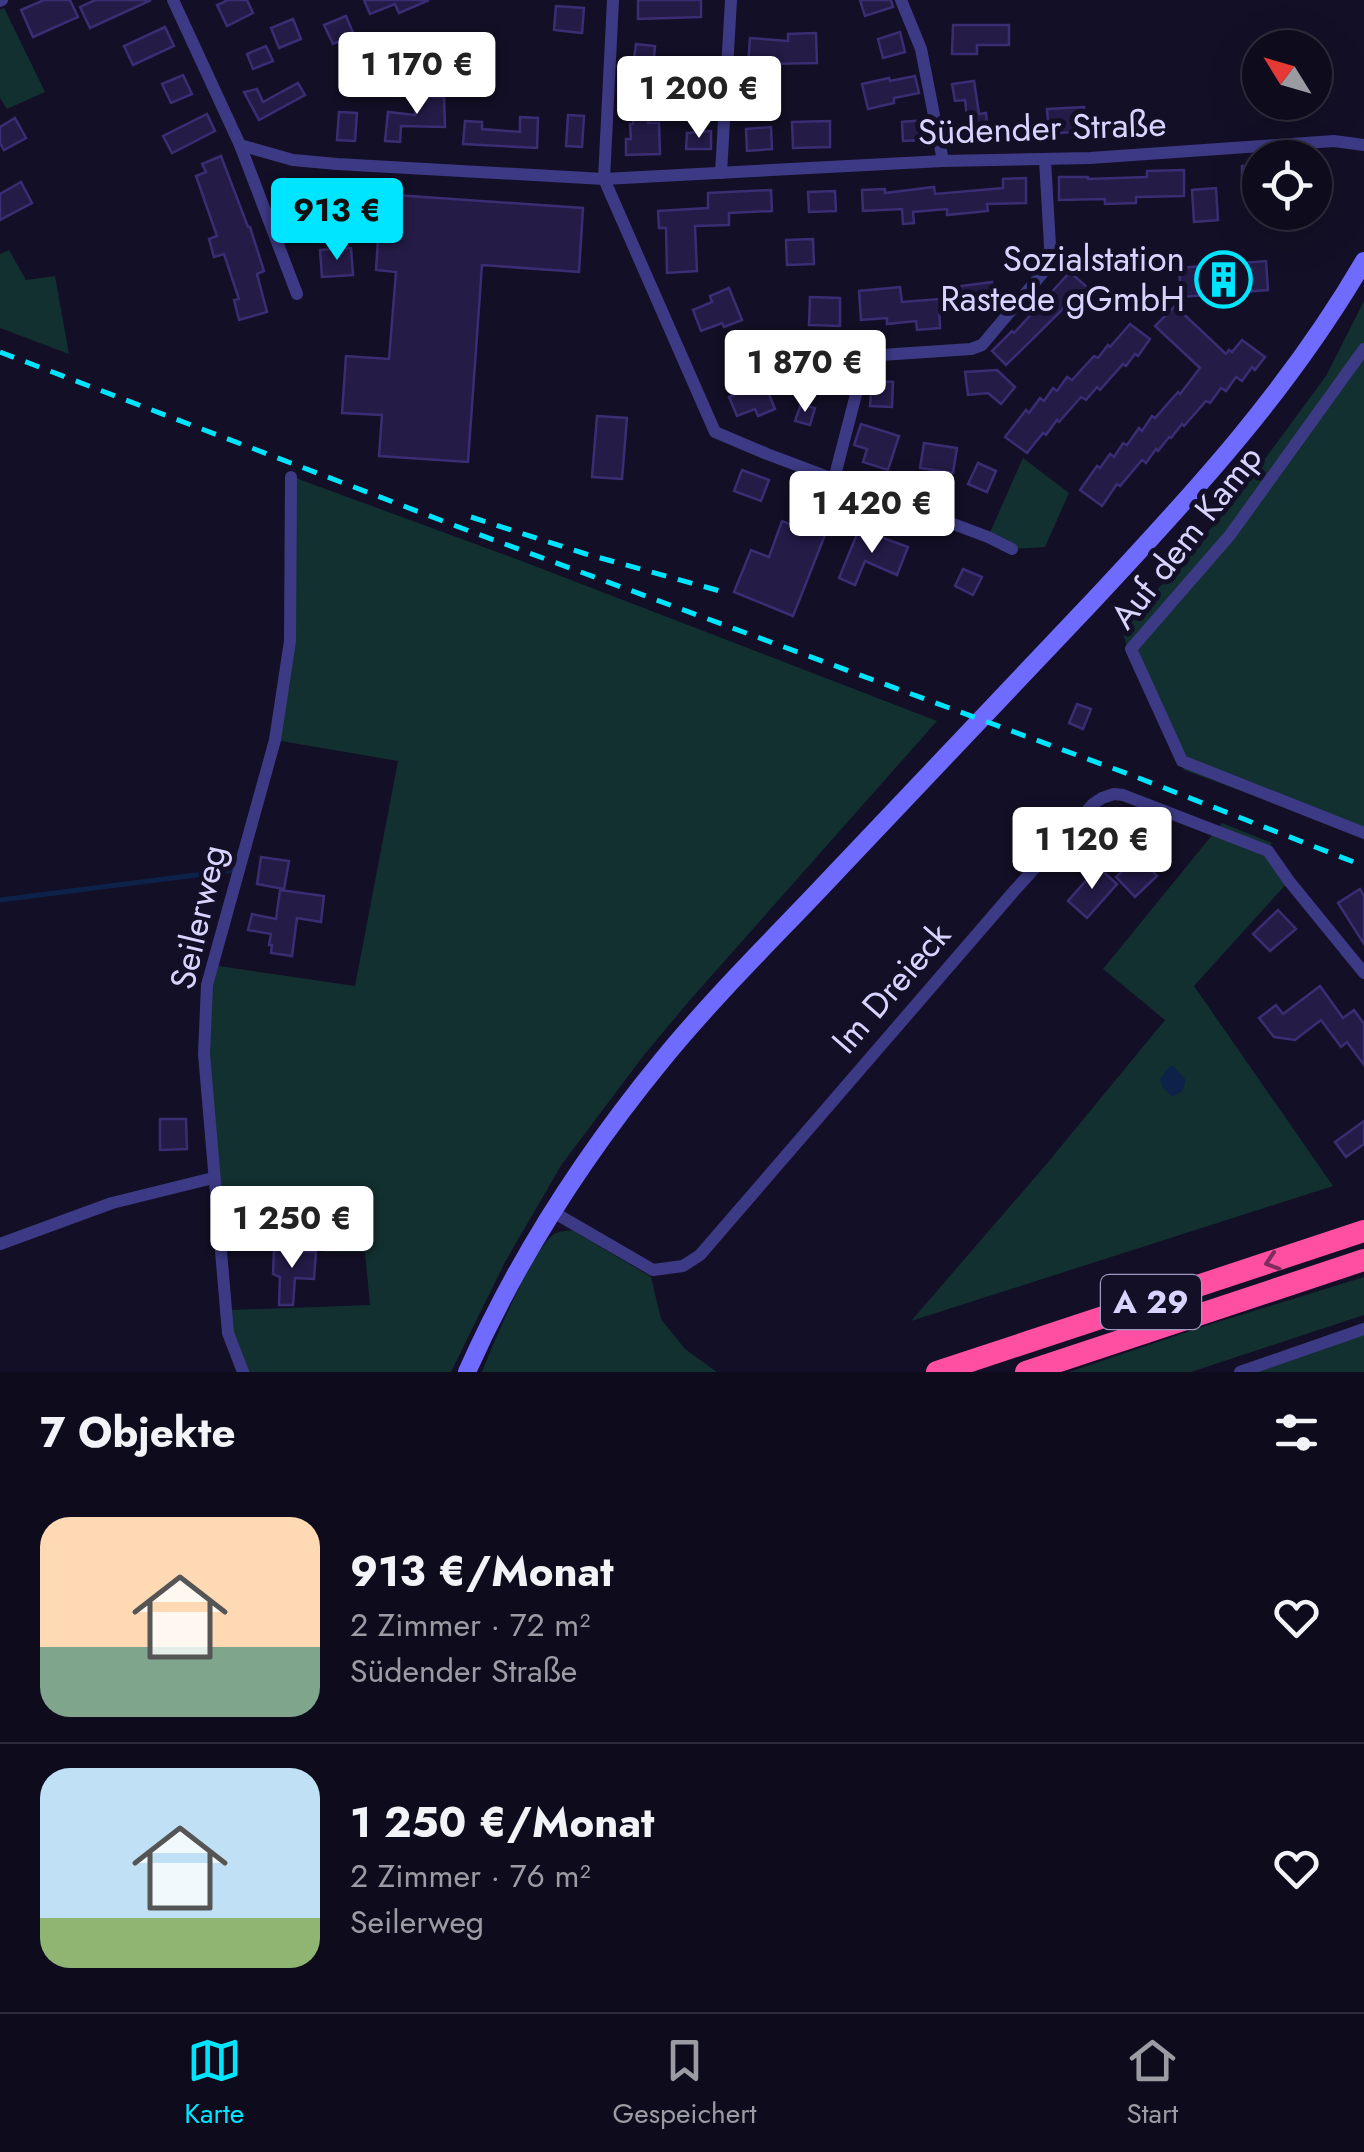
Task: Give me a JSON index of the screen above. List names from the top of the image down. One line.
{"streets":{"highway":["A 29"],"street":["Südender Straße","Auf dem Kamp","Seilerweg","Im Dreieck"]},"places":{"building":["Sozialstation Rastede gGmbH"]},"north":"top left","page":{"price":["1 170 €","1 200 €","913 €","1 870 €","1 420 €","1 120 €","1 250 €"],"heading":"7 Objekte","list":[{"name":"913 €/Monat","note":"2 Zimmer · 72 m² · Südender Straße"},{"name":"1 250 €/Monat","note":"2 Zimmer · 76 m² · Seilerweg"}],"tabs":["Karte","Gespeichert","Start"]}}
